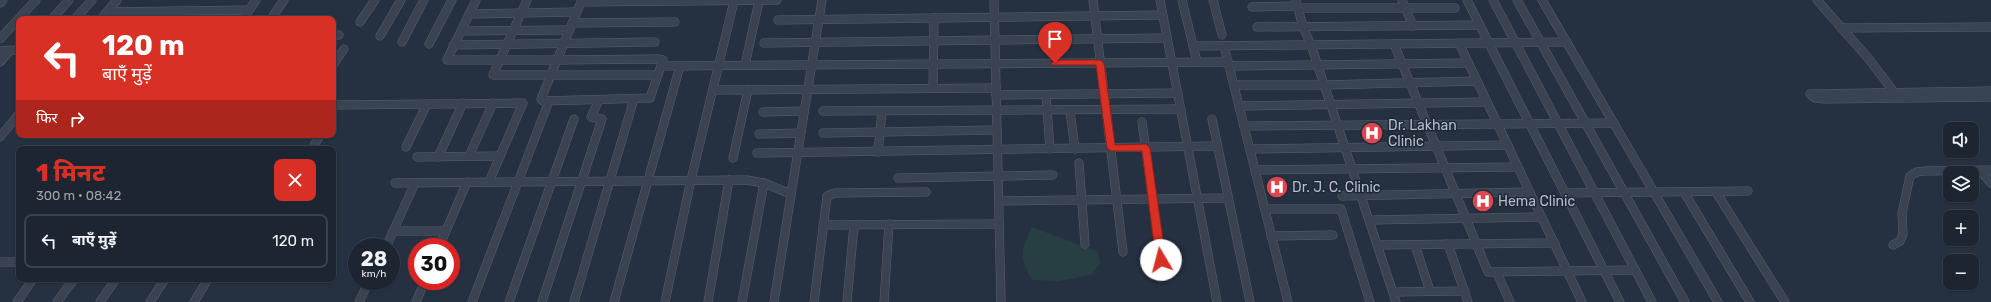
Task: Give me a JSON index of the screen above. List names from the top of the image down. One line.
{"places":{"hospital":["Dr. Lakhan Clinic","Dr. J. C. Clinic","Hema Clinic"]},"page":{"turn":["120 m","बाएँ मुड़ें"],"then":"फिर","map_buttons":["+","−"],"heading":["1 मिनट","300 m · 08:42"],"list":[{"name":"बाएँ मुड़ें","value":"120 m"}],"speed":"28 km/h","limit":"30"}}
